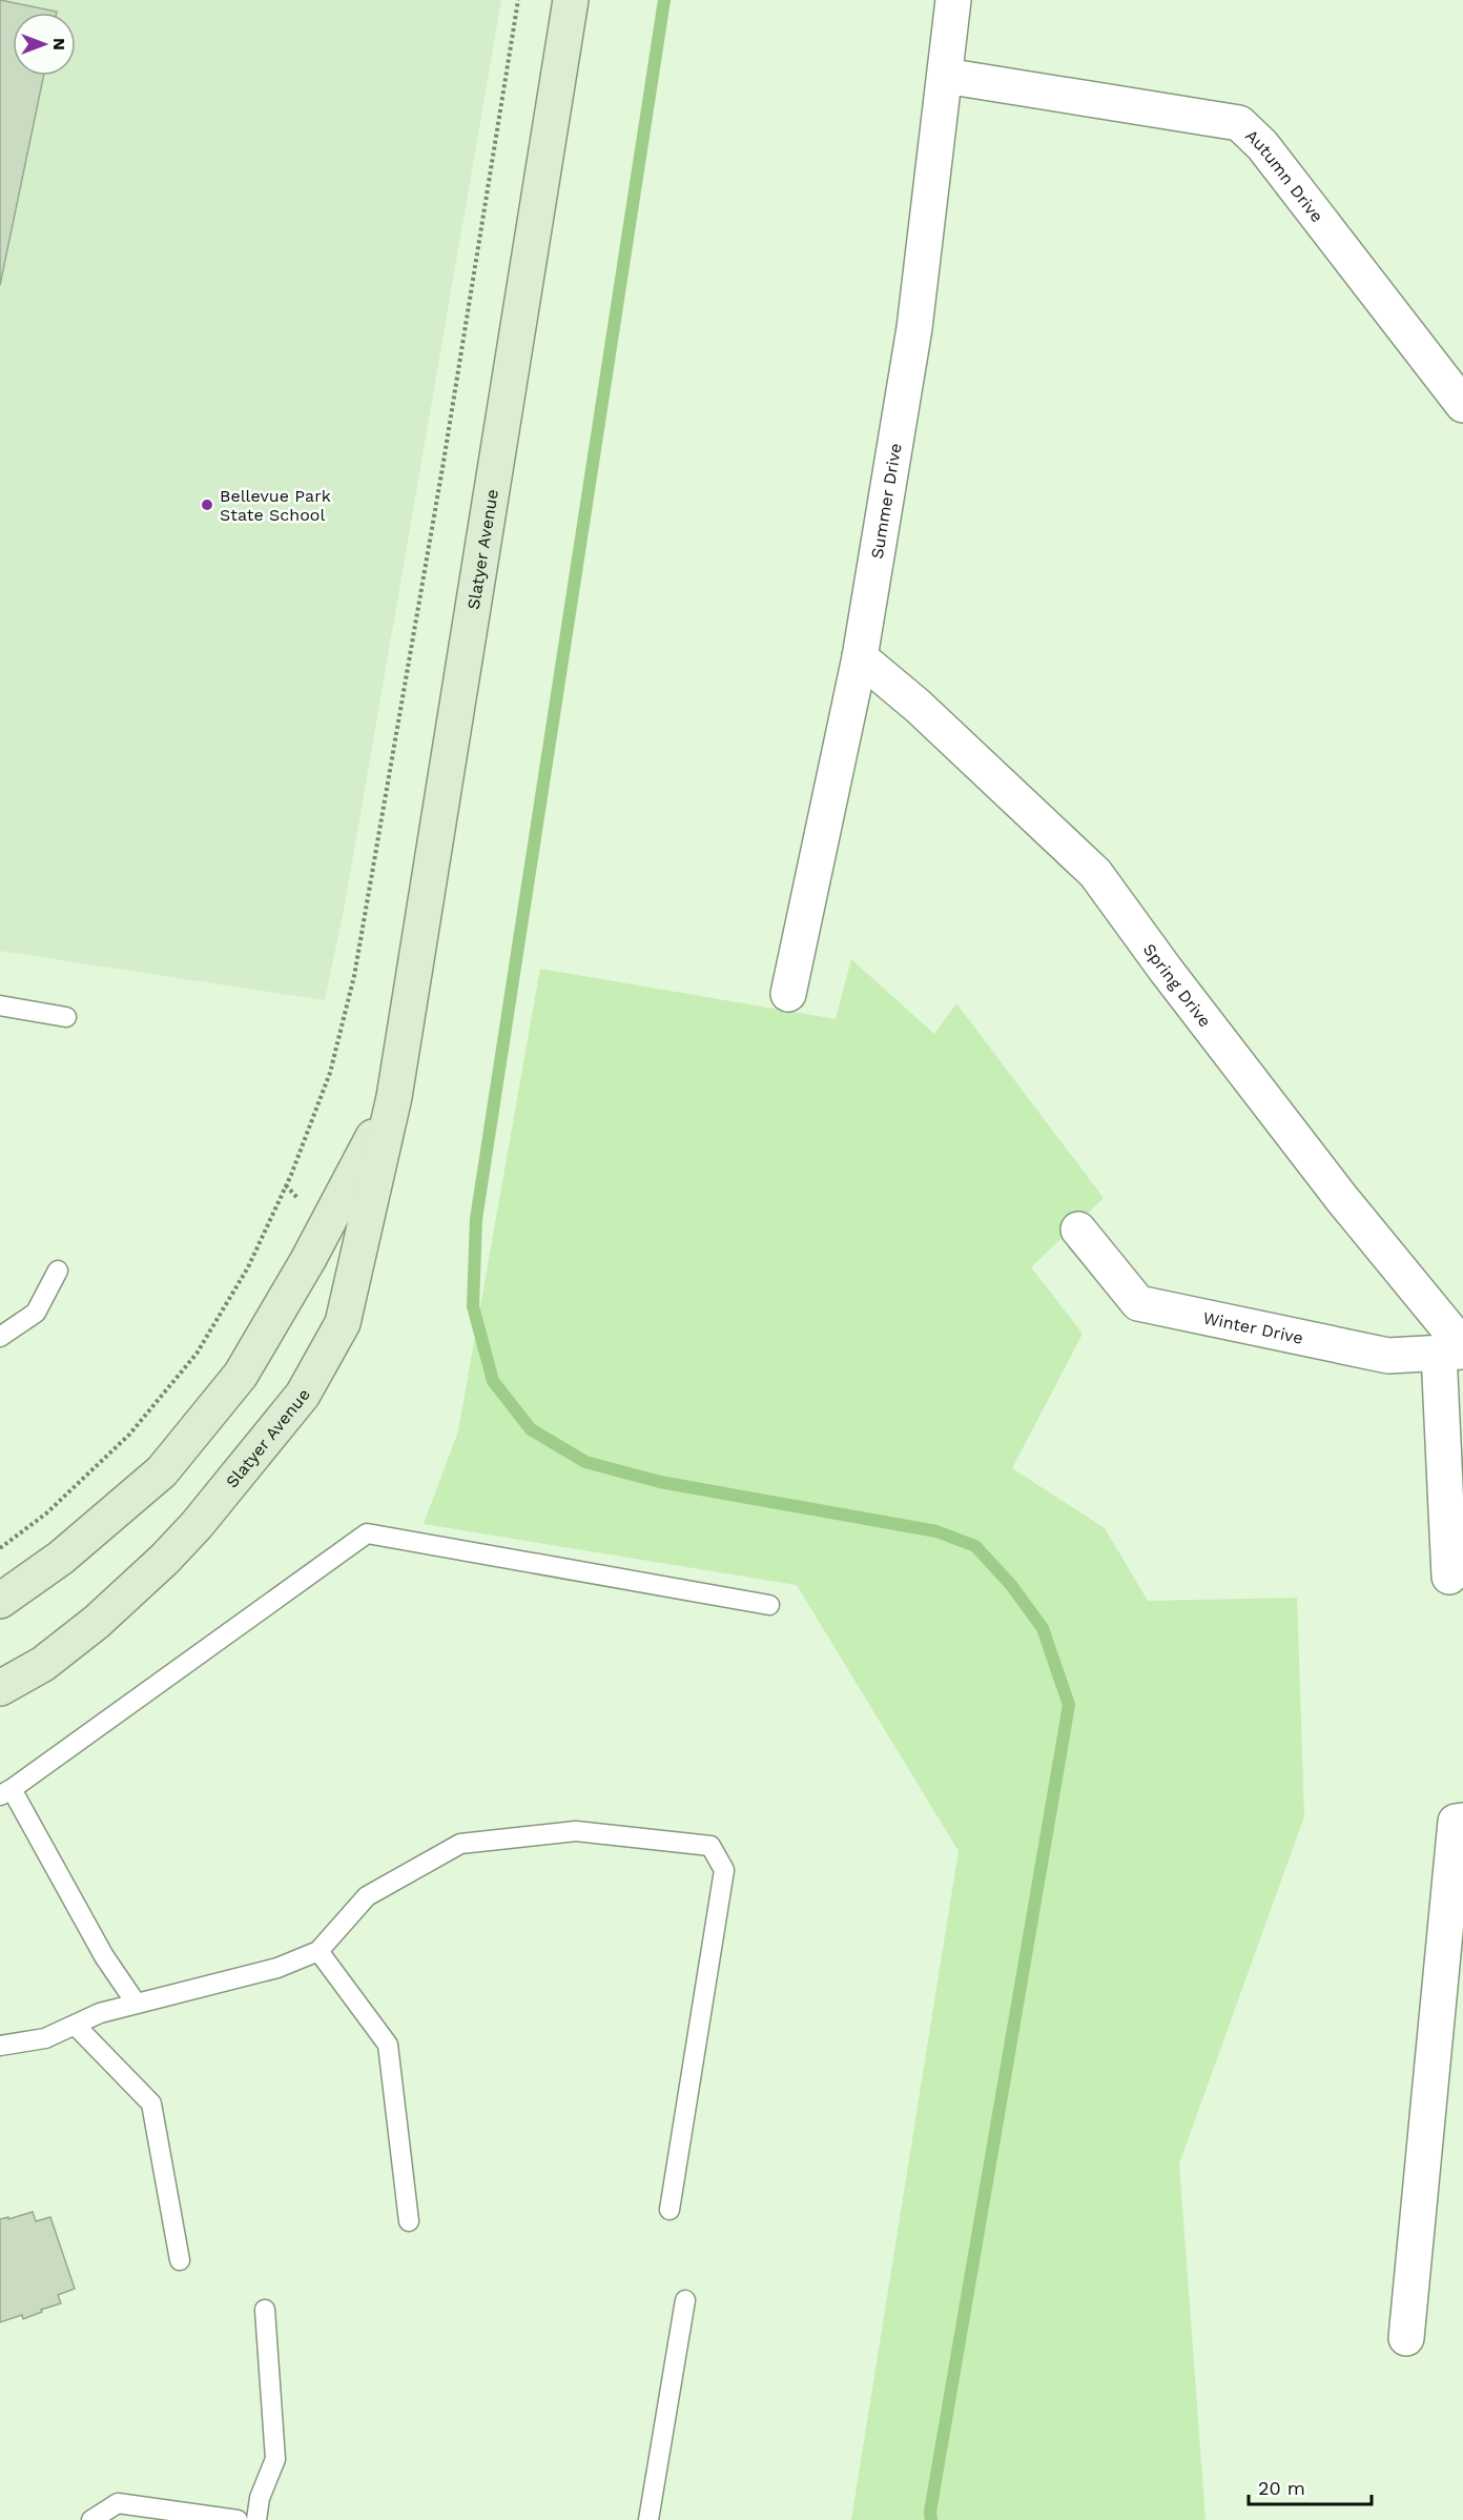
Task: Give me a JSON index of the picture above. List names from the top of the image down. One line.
{"streets":{"main road":["Slatyer Avenue"],"street":["Autumn Drive","Summer Drive","Spring Drive","Winter Drive"]},"crossings":[["Autumn Drive","Summer Drive"],["Summer Drive","Spring Drive"],["Spring Drive","Winter Drive"]],"places":["Bellevue Park State School"],"scale_bar":"20 m","north":"right"}
